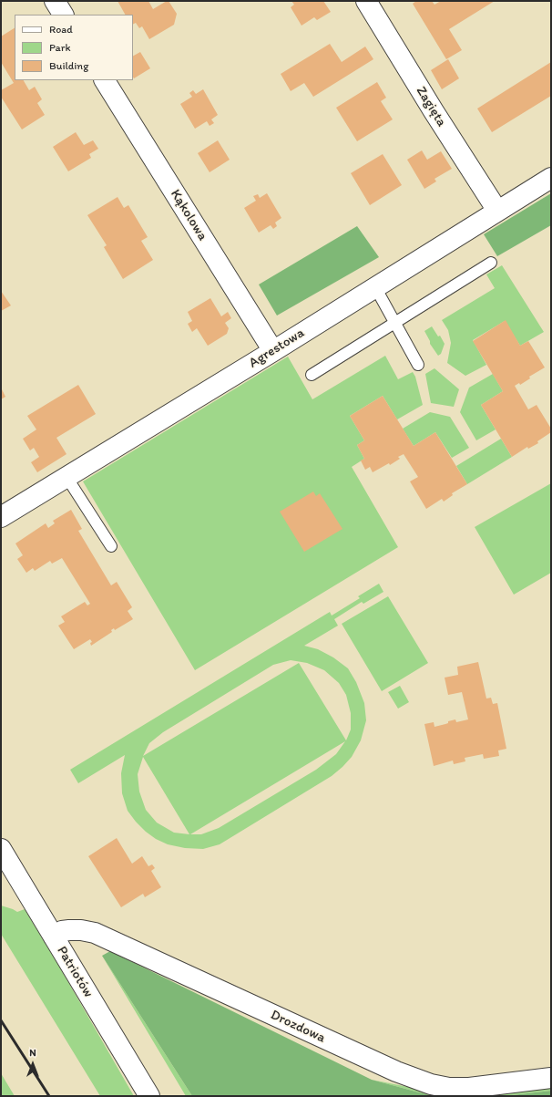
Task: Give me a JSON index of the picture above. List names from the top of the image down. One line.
{"streets":{"street":["Zagięta","Kąkolowa","Agrestowa","Patriotów","Drozdowa"]},"crossings":[["Zagięta","Agrestowa"],["Kąkolowa","Agrestowa"],["Patriotów","Drozdowa"]],"legend":["Road","Park","Building"],"north":"top"}
